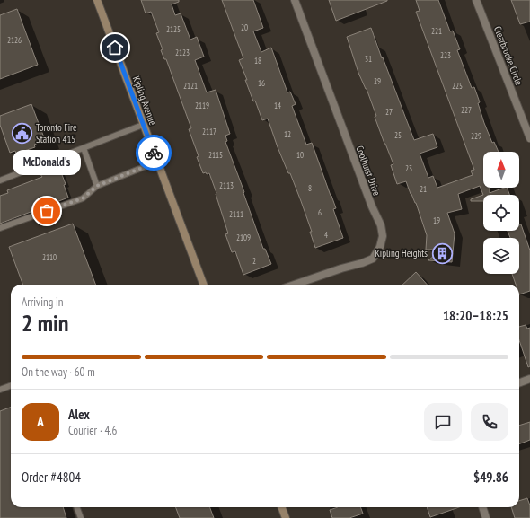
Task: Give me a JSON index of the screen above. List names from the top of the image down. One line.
{"streets":{"main road":["Kipling Avenue"],"street":["Clearbrooke Circle","Coolhurst Drive"]},"places":{"public building":["Toronto Fire Station 415"],"other":["McDonald's"],"building":["Kipling Heights"]},"house_numbers":["20","2125","221","2126","2123","223","31","18","29","16","2121","225","2119","14","227","27","2117","12","25","229","2115","10","23","2113","8","21","6","2111","19","4","2109","2110","2"],"north":"top","page":{"bubble":"McDonald's","heading":["2 min","Arriving in","18:20–18:25"],"panel":["Alex","Courier · 4.6","Order #4804","$49.86"],"bar":"On the way · 60 m","round":"A"}}
